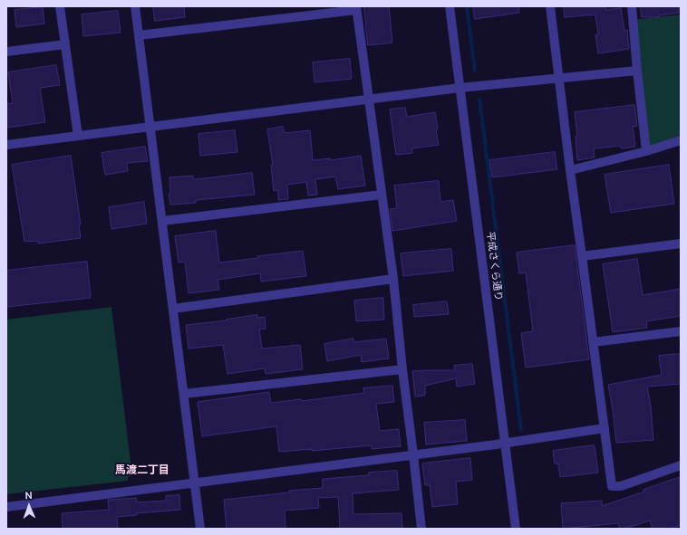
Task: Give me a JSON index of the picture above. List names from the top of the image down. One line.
{"streets":{"street":["平成さくら通り"]},"districts":["馬渡二丁目"],"north":"top"}
